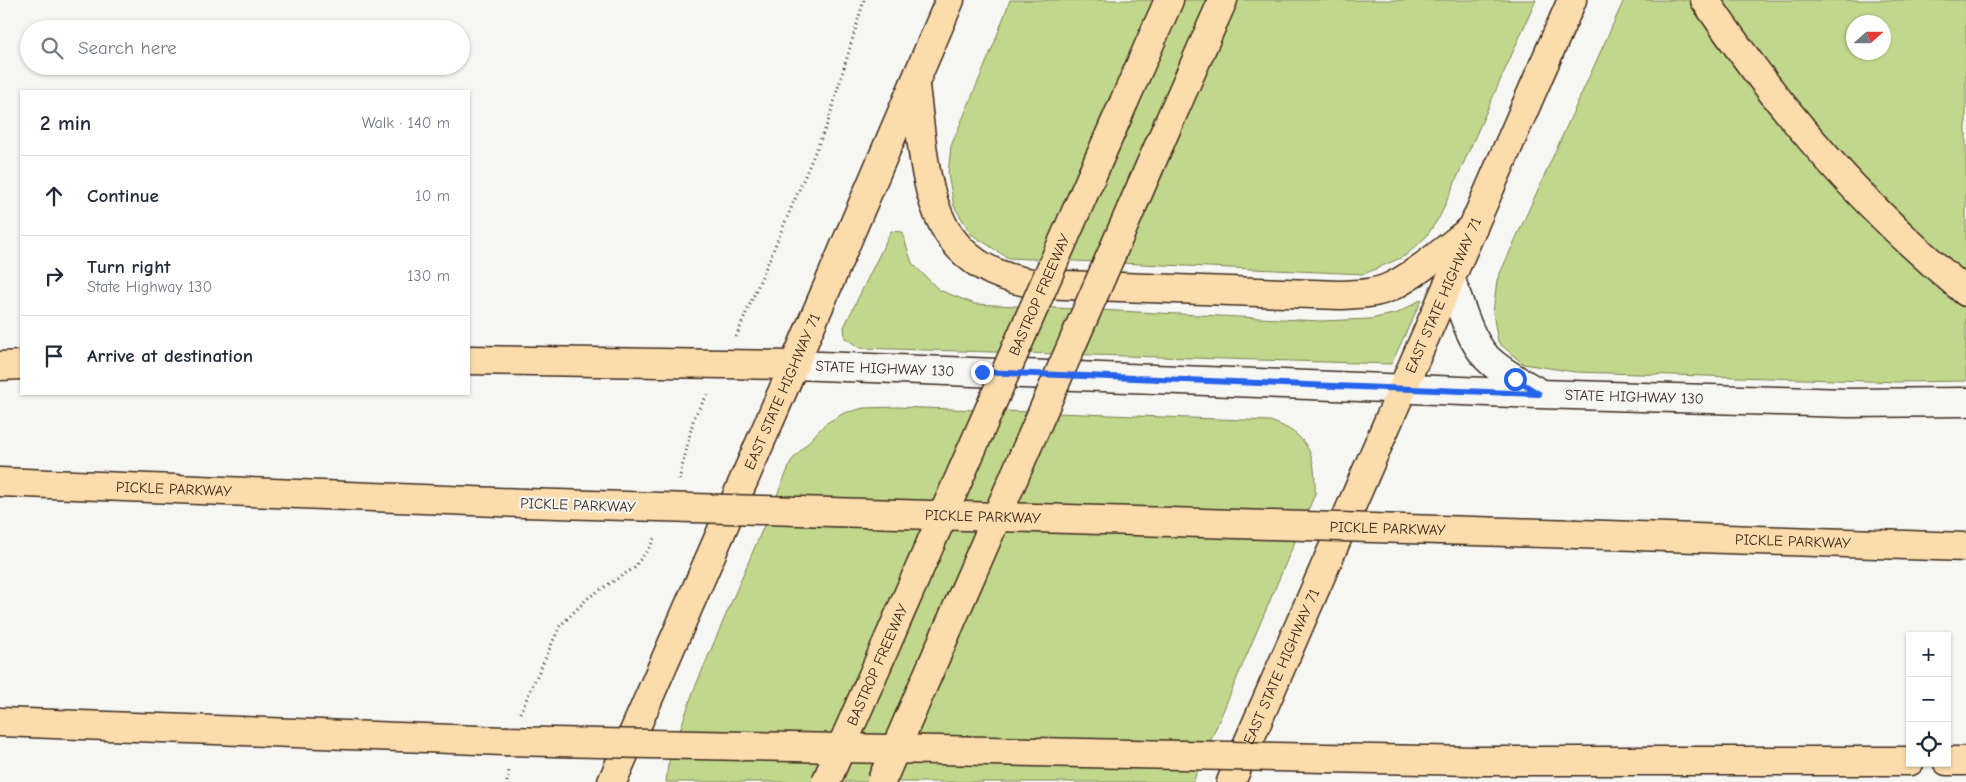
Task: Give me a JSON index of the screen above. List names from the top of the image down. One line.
{"streets":{"highway":["BASTROP FREEWAY","EAST STATE HIGHWAY 71","PICKLE PARKWAY"],"street":["STATE HIGHWAY 130"]},"crossings":[["EAST STATE HIGHWAY 71","STATE HIGHWAY 130"]],"north":"right","page":{"search":"Search here","heading":["2 min","Walk · 140 m"],"list":[["Continue","10 m"],["Turn right","State Highway 130","130 m"],"Arrive at destination"],"map_buttons":["+","−"]}}
